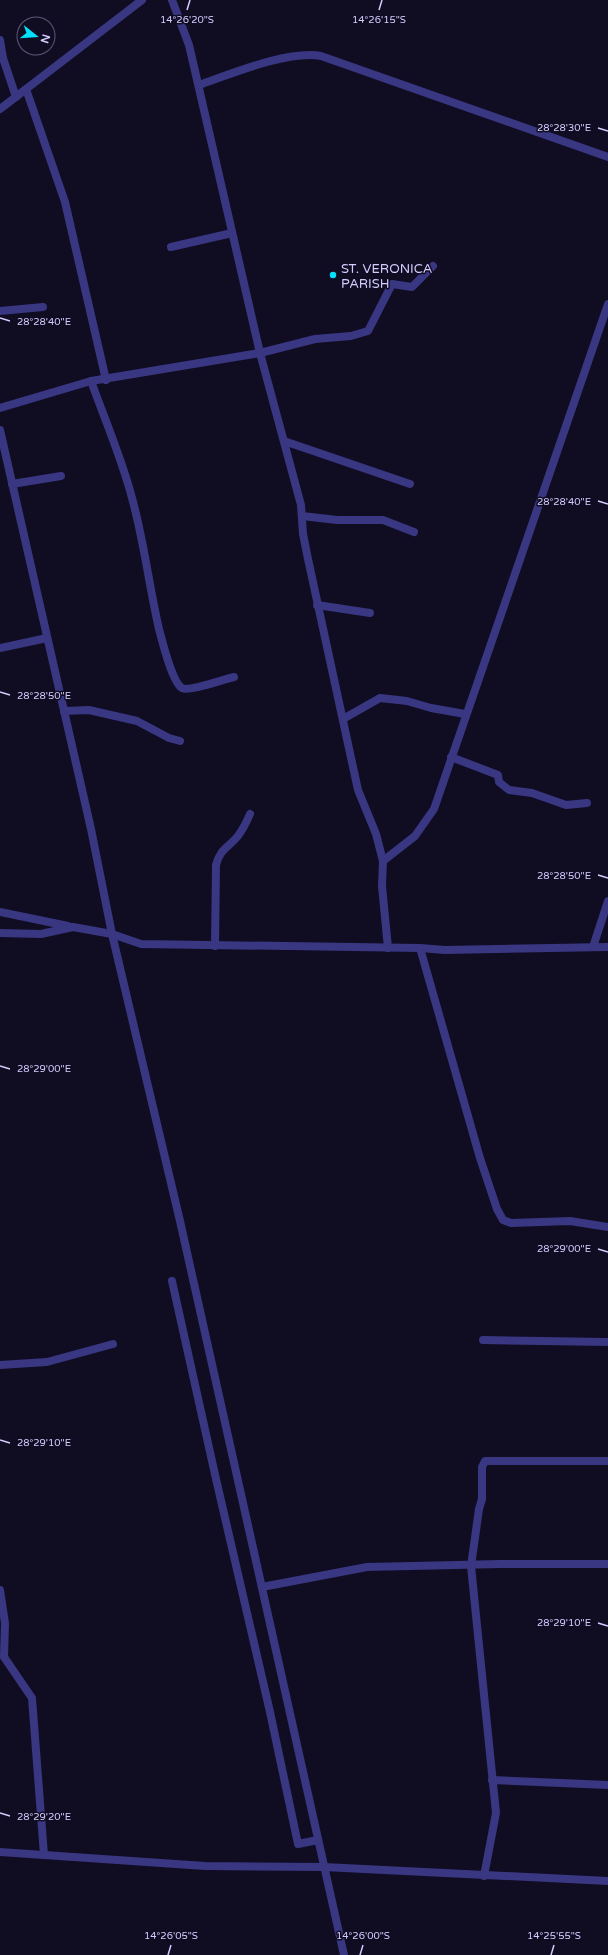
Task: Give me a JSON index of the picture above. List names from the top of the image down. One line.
{"places":["ST. VERONICA PARISH"],"north":"right","coordinates":["14°26'20\"S","14°26'15\"S","28°28'30\"E","28°28'40\"E","28°28'50\"E","28°29'00\"E","28°29'10\"E","28°29'20\"E","14°26'05\"S","14°26'00\"S","14°25'55\"S"]}
